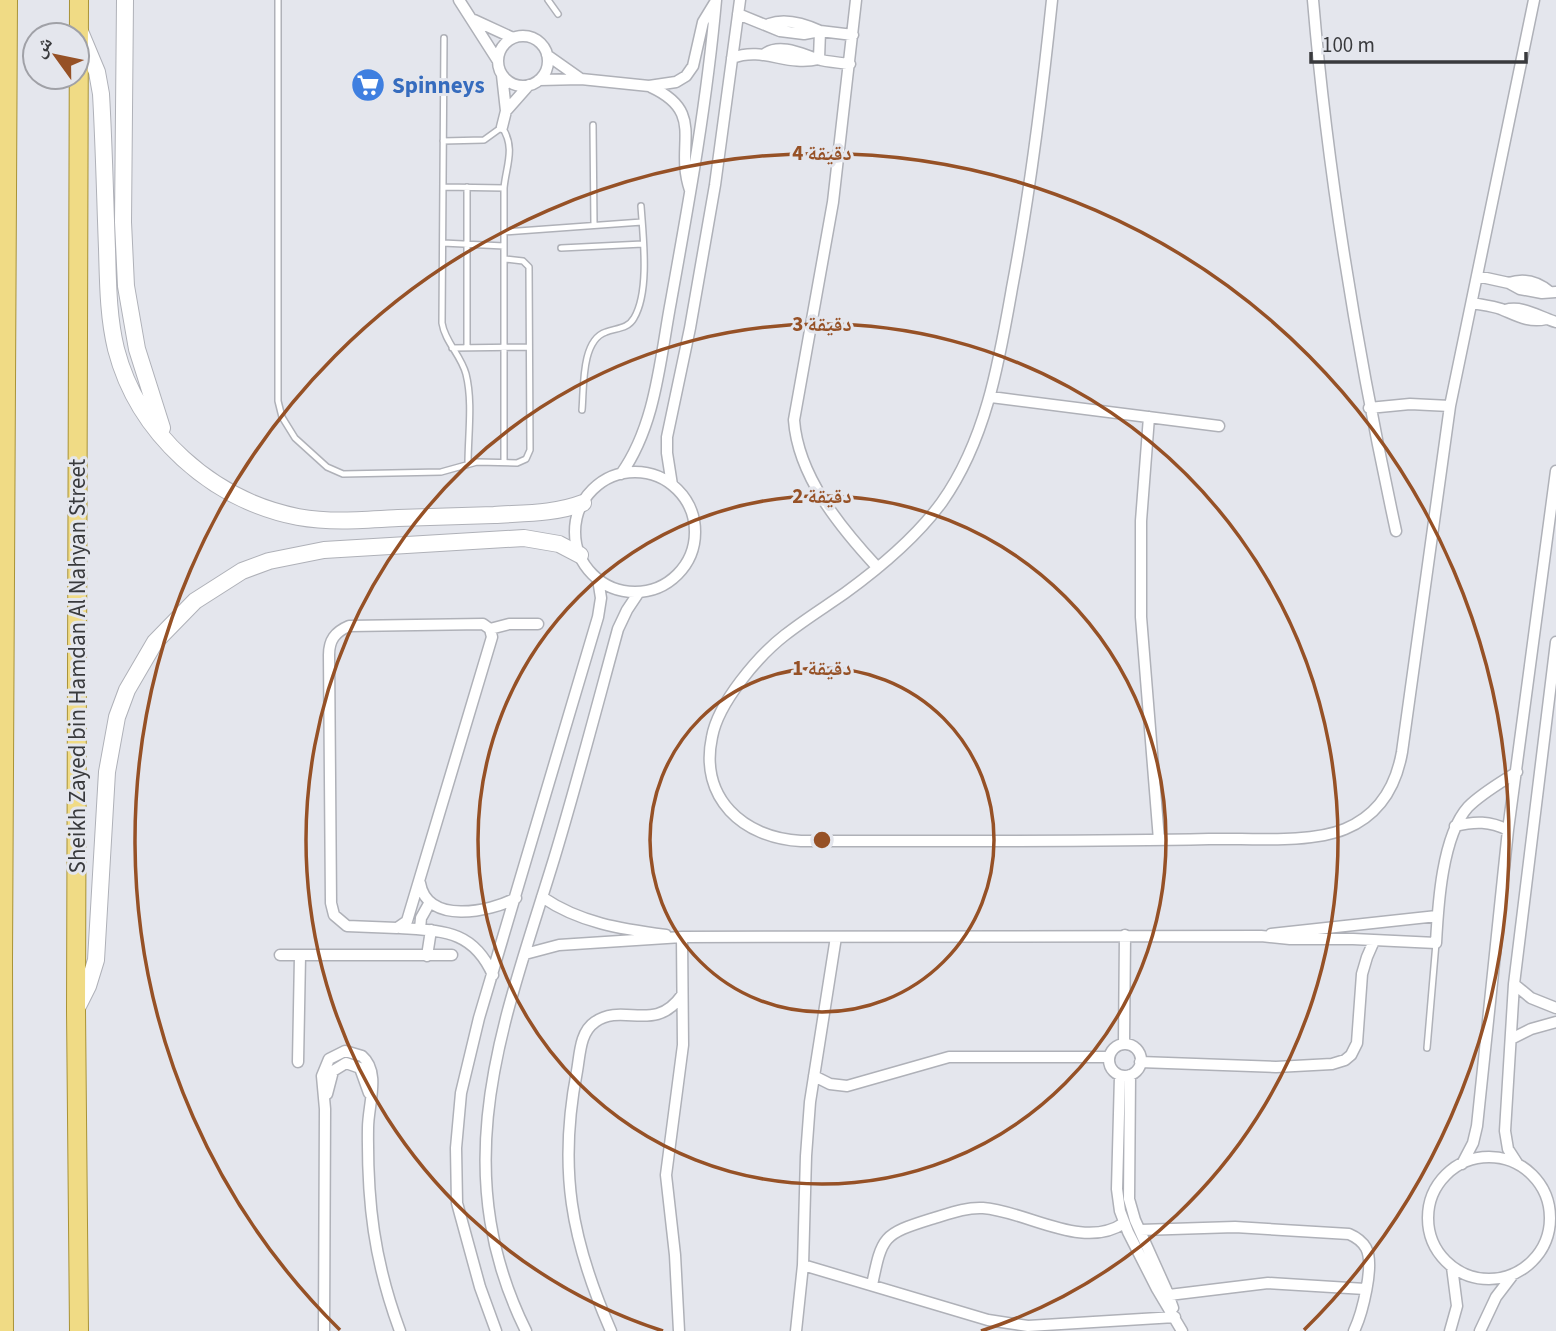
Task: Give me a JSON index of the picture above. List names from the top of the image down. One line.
{"streets":{"main road":["Sheikh Zayed bin Hamdan Al Nahyan Street"]},"places":{"supermarket":["Spinneys"]},"scale_bar":"100 m","north":"top left","rings":["4 دقيقة","3 دقيقة","2 دقيقة","1 دقيقة"]}
